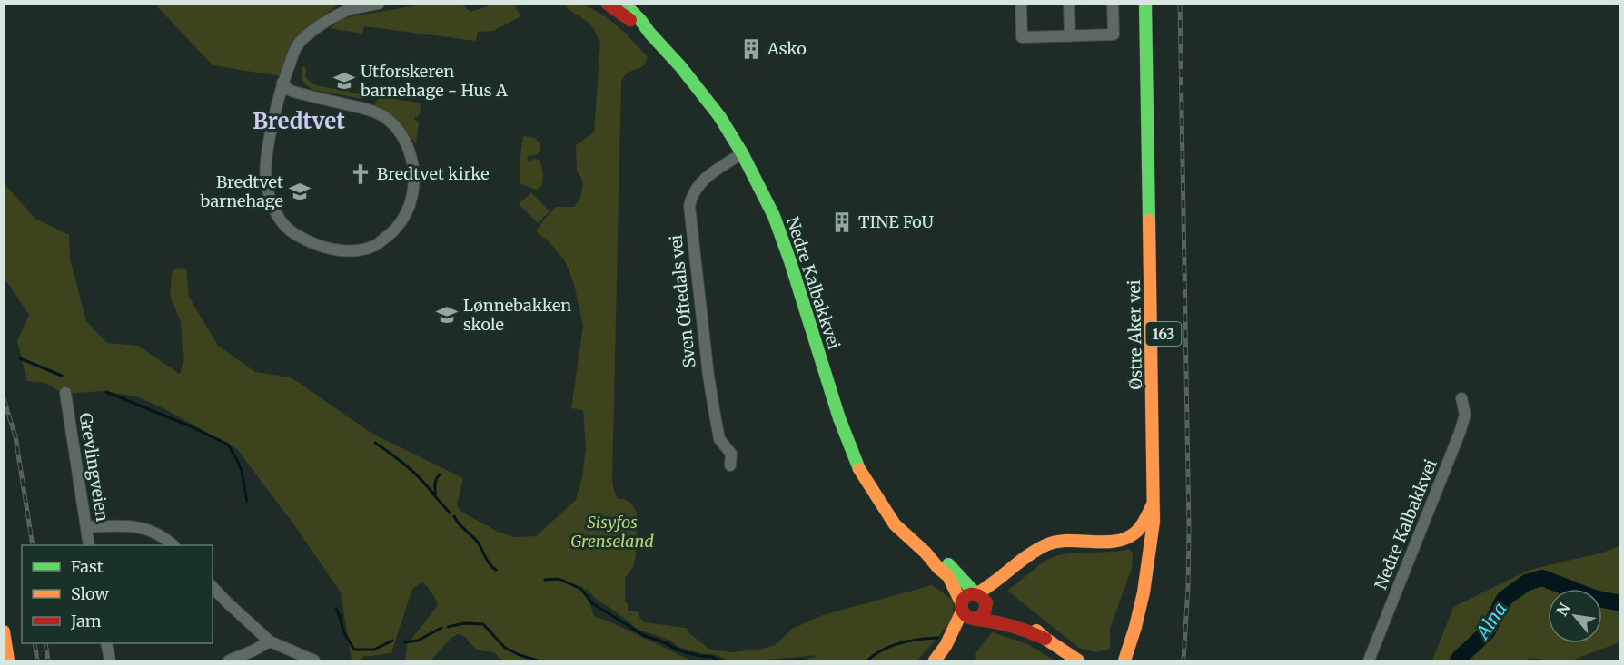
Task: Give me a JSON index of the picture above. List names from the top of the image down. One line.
{"streets":{"main road":["Nedre Kalbakkvei","163","Østre Aker vei"],"street":["Sven Oftedals vei","Grevlingveien"]},"crossings":[["Nedre Kalbakkvei","Sven Oftedals vei"],["Nedre Kalbakkvei","163"],["163","Østre Aker vei"]],"districts":["Bredtvet"],"water":["Alna"],"parks":["Sisyfos Grenseland"],"places":{"building":["Asko","TINE FoU"],"school or university":["Utforskeren barnehage - Hus A","Bredtvet barnehage","Lønnebakken skole"],"church":["Bredtvet kirke"]},"legend":["Fast","Slow","Jam"],"north":"top left"}
